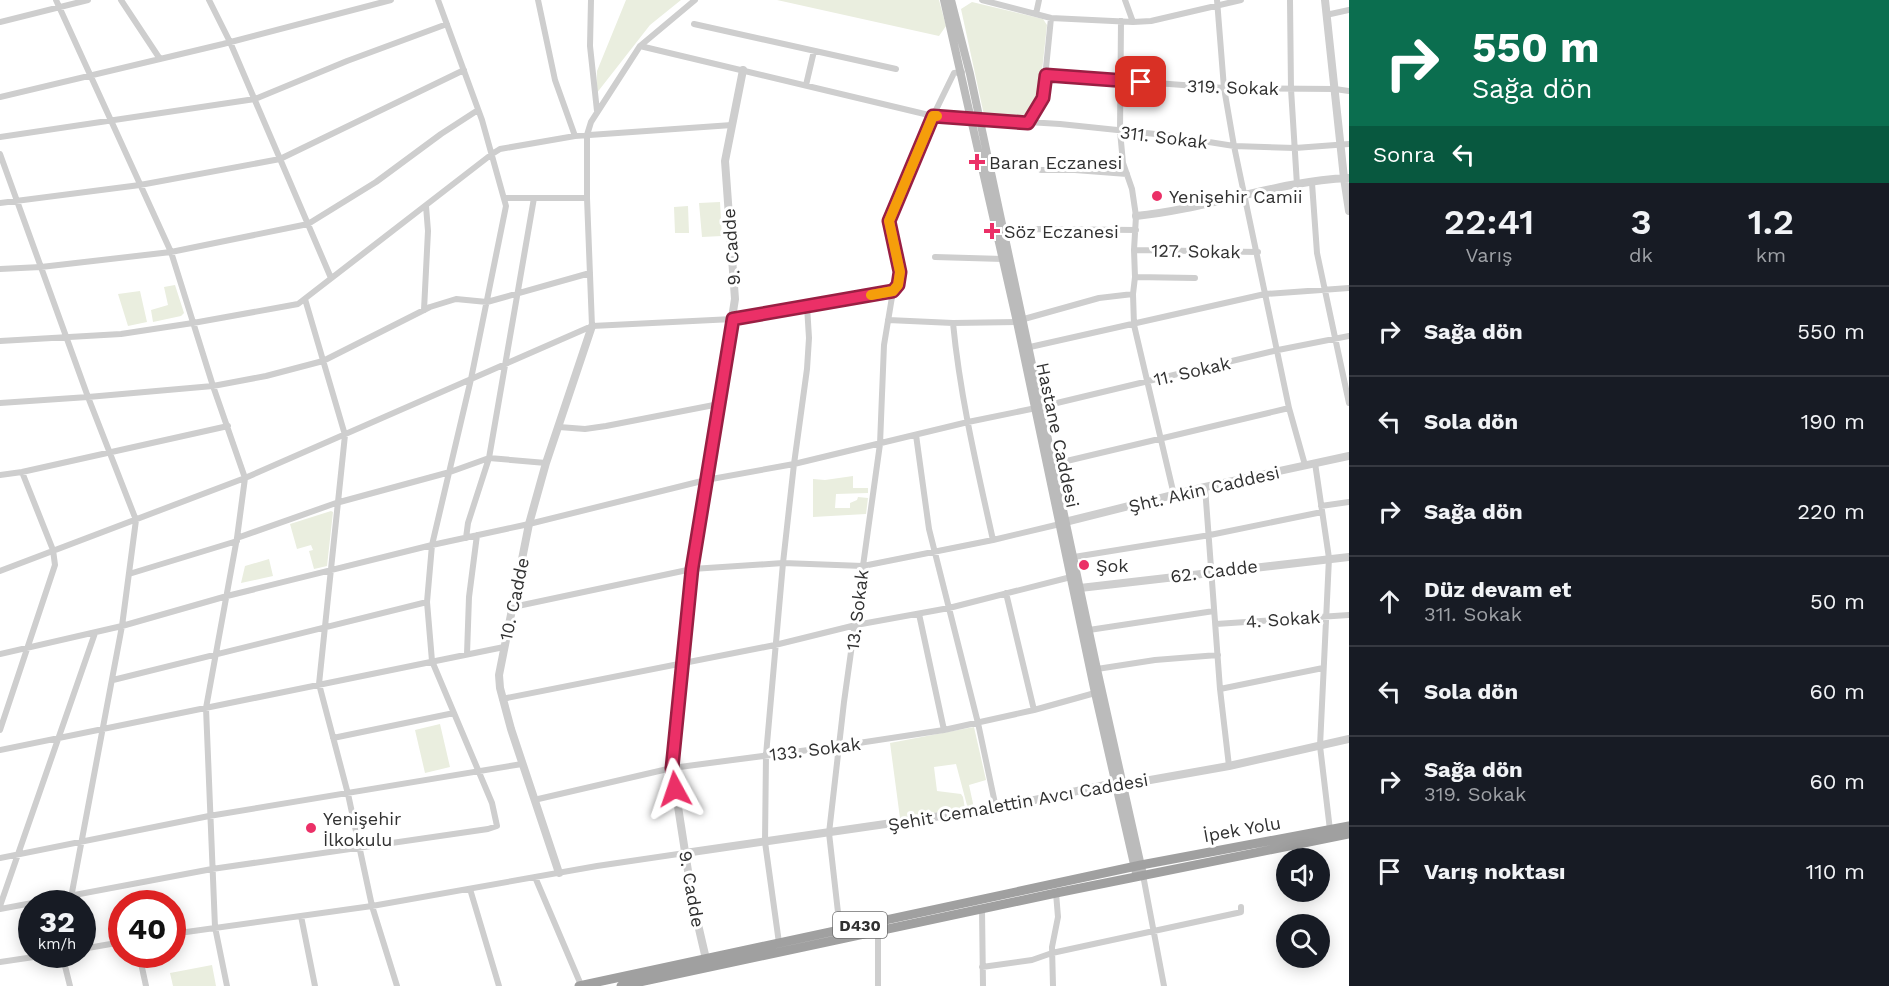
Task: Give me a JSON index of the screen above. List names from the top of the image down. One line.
{"streets":{"highway":["İpek Yolu","D430"],"main road":["Hastane Caddesi"],"street":["319. Sokak","311. Sokak","9. Cadde","127. Sokak","11. Sokak","Şht. Akin Caddesi","62. Cadde","10. Cadde","13. Sokak","4. Sokak","133. Sokak","Şehit Cemalettin Avcı Caddesi"]},"crossings":[["311. Sokak","9. Cadde"],["311. Sokak","Hastane Caddesi"],["311. Sokak","13. Sokak"],["9. Cadde","11. Sokak"],["9. Cadde","133. Sokak"],["9. Cadde","Şehit Cemalettin Avcı Caddesi"],["9. Cadde","D430"],["11. Sokak","Hastane Caddesi"],["11. Sokak","10. Cadde"],["11. Sokak","13. Sokak"],["Hastane Caddesi","Şht. Akin Caddesi"],["Hastane Caddesi","62. Cadde"],["Hastane Caddesi","13. Sokak"],["Hastane Caddesi","133. Sokak"],["Hastane Caddesi","Şehit Cemalettin Avcı Caddesi"],["Hastane Caddesi","İpek Yolu"],["Hastane Caddesi","D430"],["10. Cadde","133. Sokak"],["13. Sokak","133. Sokak"],["13. Sokak","Şehit Cemalettin Avcı Caddesi"],["13. Sokak","D430"],["İpek Yolu","D430"]],"places":{"health":["Baran Eczanesi","Söz Eczanesi"],"other":["Yenişehir Camii","Şok","Yenişehir İlkokulu"]},"page":{"turn":["550 m","Sağa dön"],"then":"Sonra","eta":["22:41","Varış","3","dk","1.2","km"],"list":[{"name":"Sağa dön","value":"550 m"},{"name":"Sola dön","value":"190 m"},{"name":"Sağa dön","value":"220 m"},{"name":"Düz devam et","note":"311. Sokak","value":"50 m"},{"name":"Sola dön","value":"60 m"},{"name":"Sağa dön","note":"319. Sokak","value":"60 m"},{"name":"Varış noktası","value":"110 m"}],"speed":"32 km/h","limit":"40"}}
